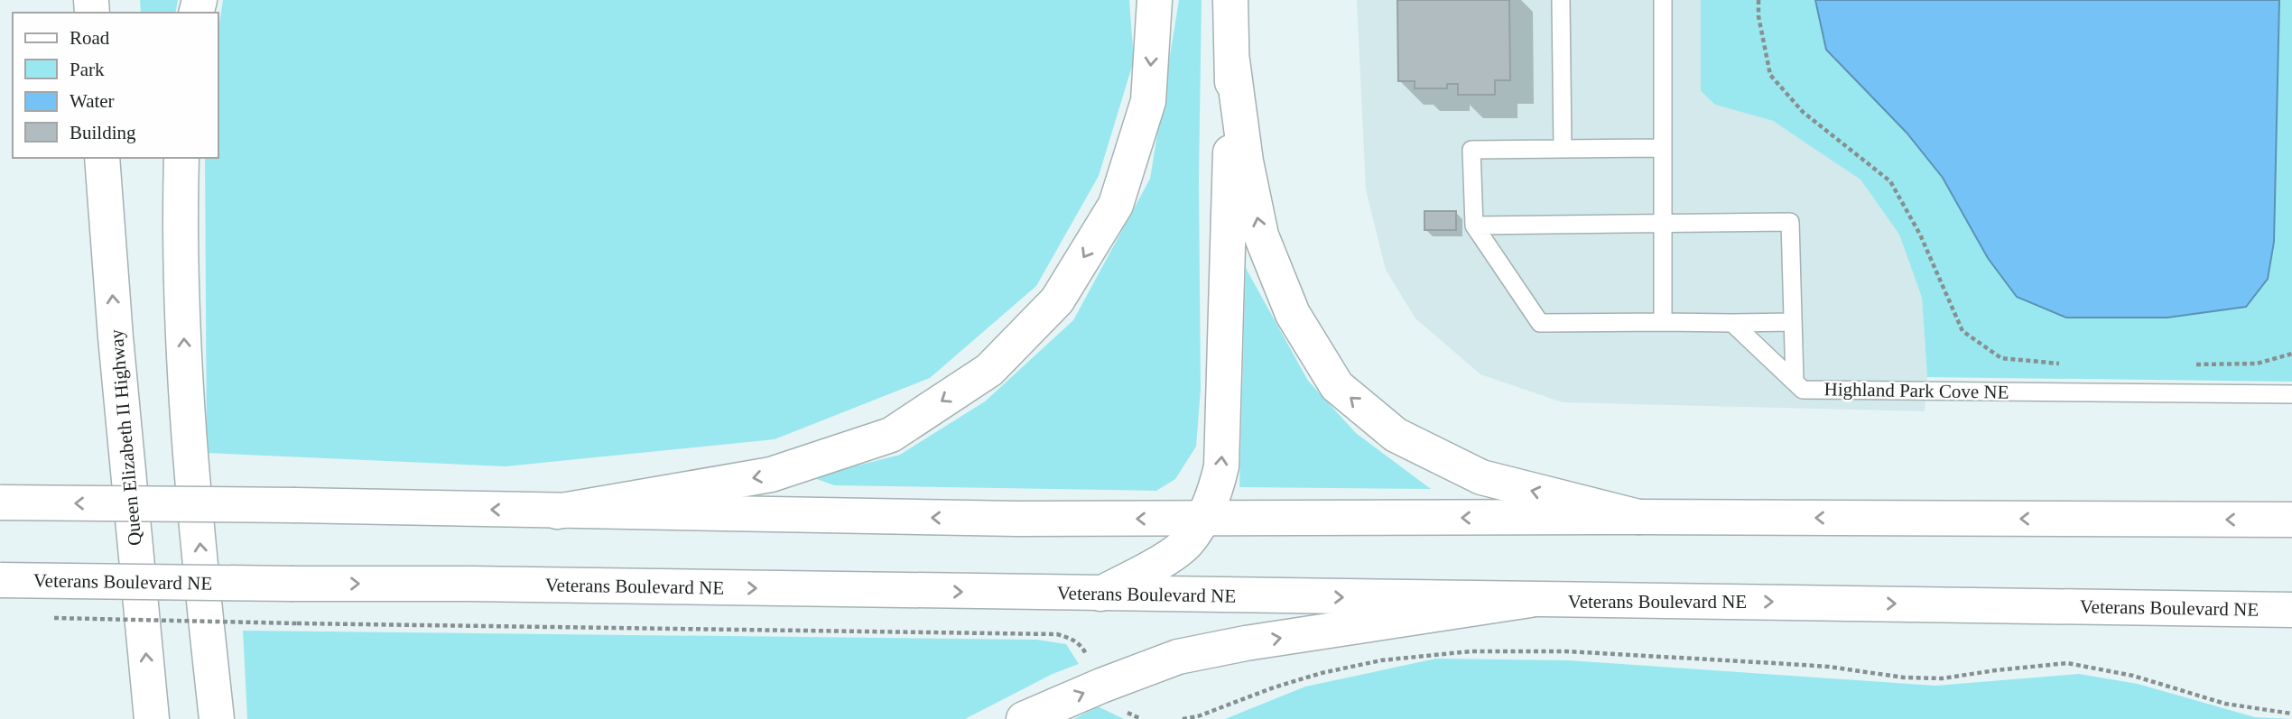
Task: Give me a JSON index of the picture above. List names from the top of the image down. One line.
{"streets":{"main road":["Queen Elizabeth II Highway","Veterans Boulevard NE"],"lane":["Highland Park Cove NE"]},"legend":["Road","Park","Water","Building"]}
